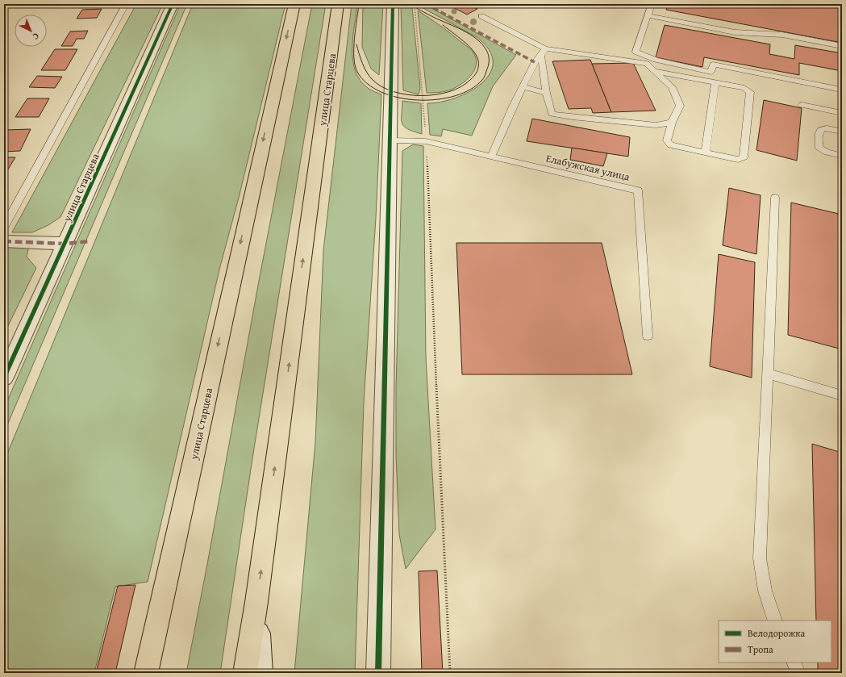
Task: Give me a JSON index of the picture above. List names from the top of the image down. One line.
{"streets":{"main road":["улица Старцева"],"lane":["Елабужская улица"]},"legend":["Велодорожка","Тропа"],"north":"bottom right"}
